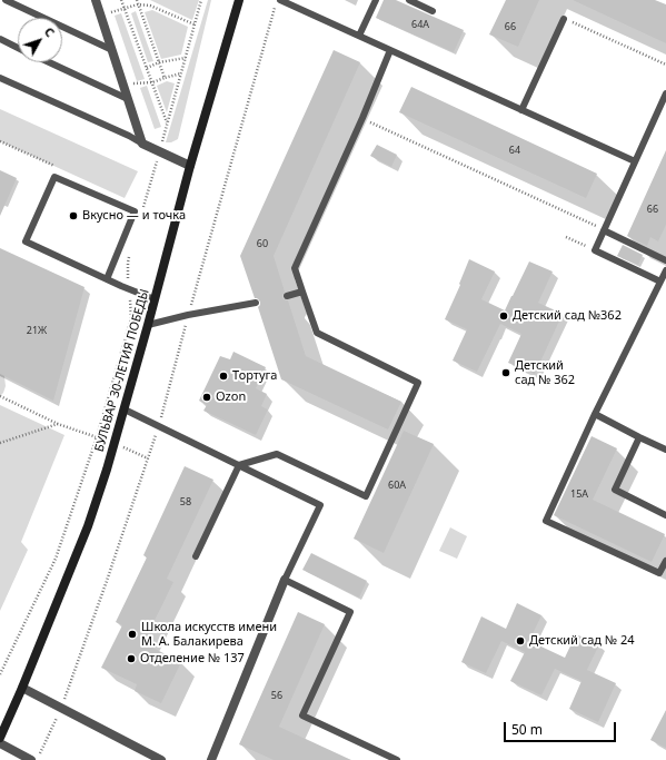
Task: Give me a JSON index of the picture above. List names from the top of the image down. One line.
{"streets":{"main road":["БУЛЬВАР 30-ЛЕТИЯ ПОБЕДЫ"]},"places":["Вкусно — и точка","Детский сад №362","Детский сад № 362","Тортуга","Ozon","Школа искусств имени М. А. Балакирева","Детский сад № 24","Отделение № 137"],"house_numbers":["64А","66","64","66","60","21Ж","60А","15А","58","56"],"scale_bar":"50 m","north":"top right"}
